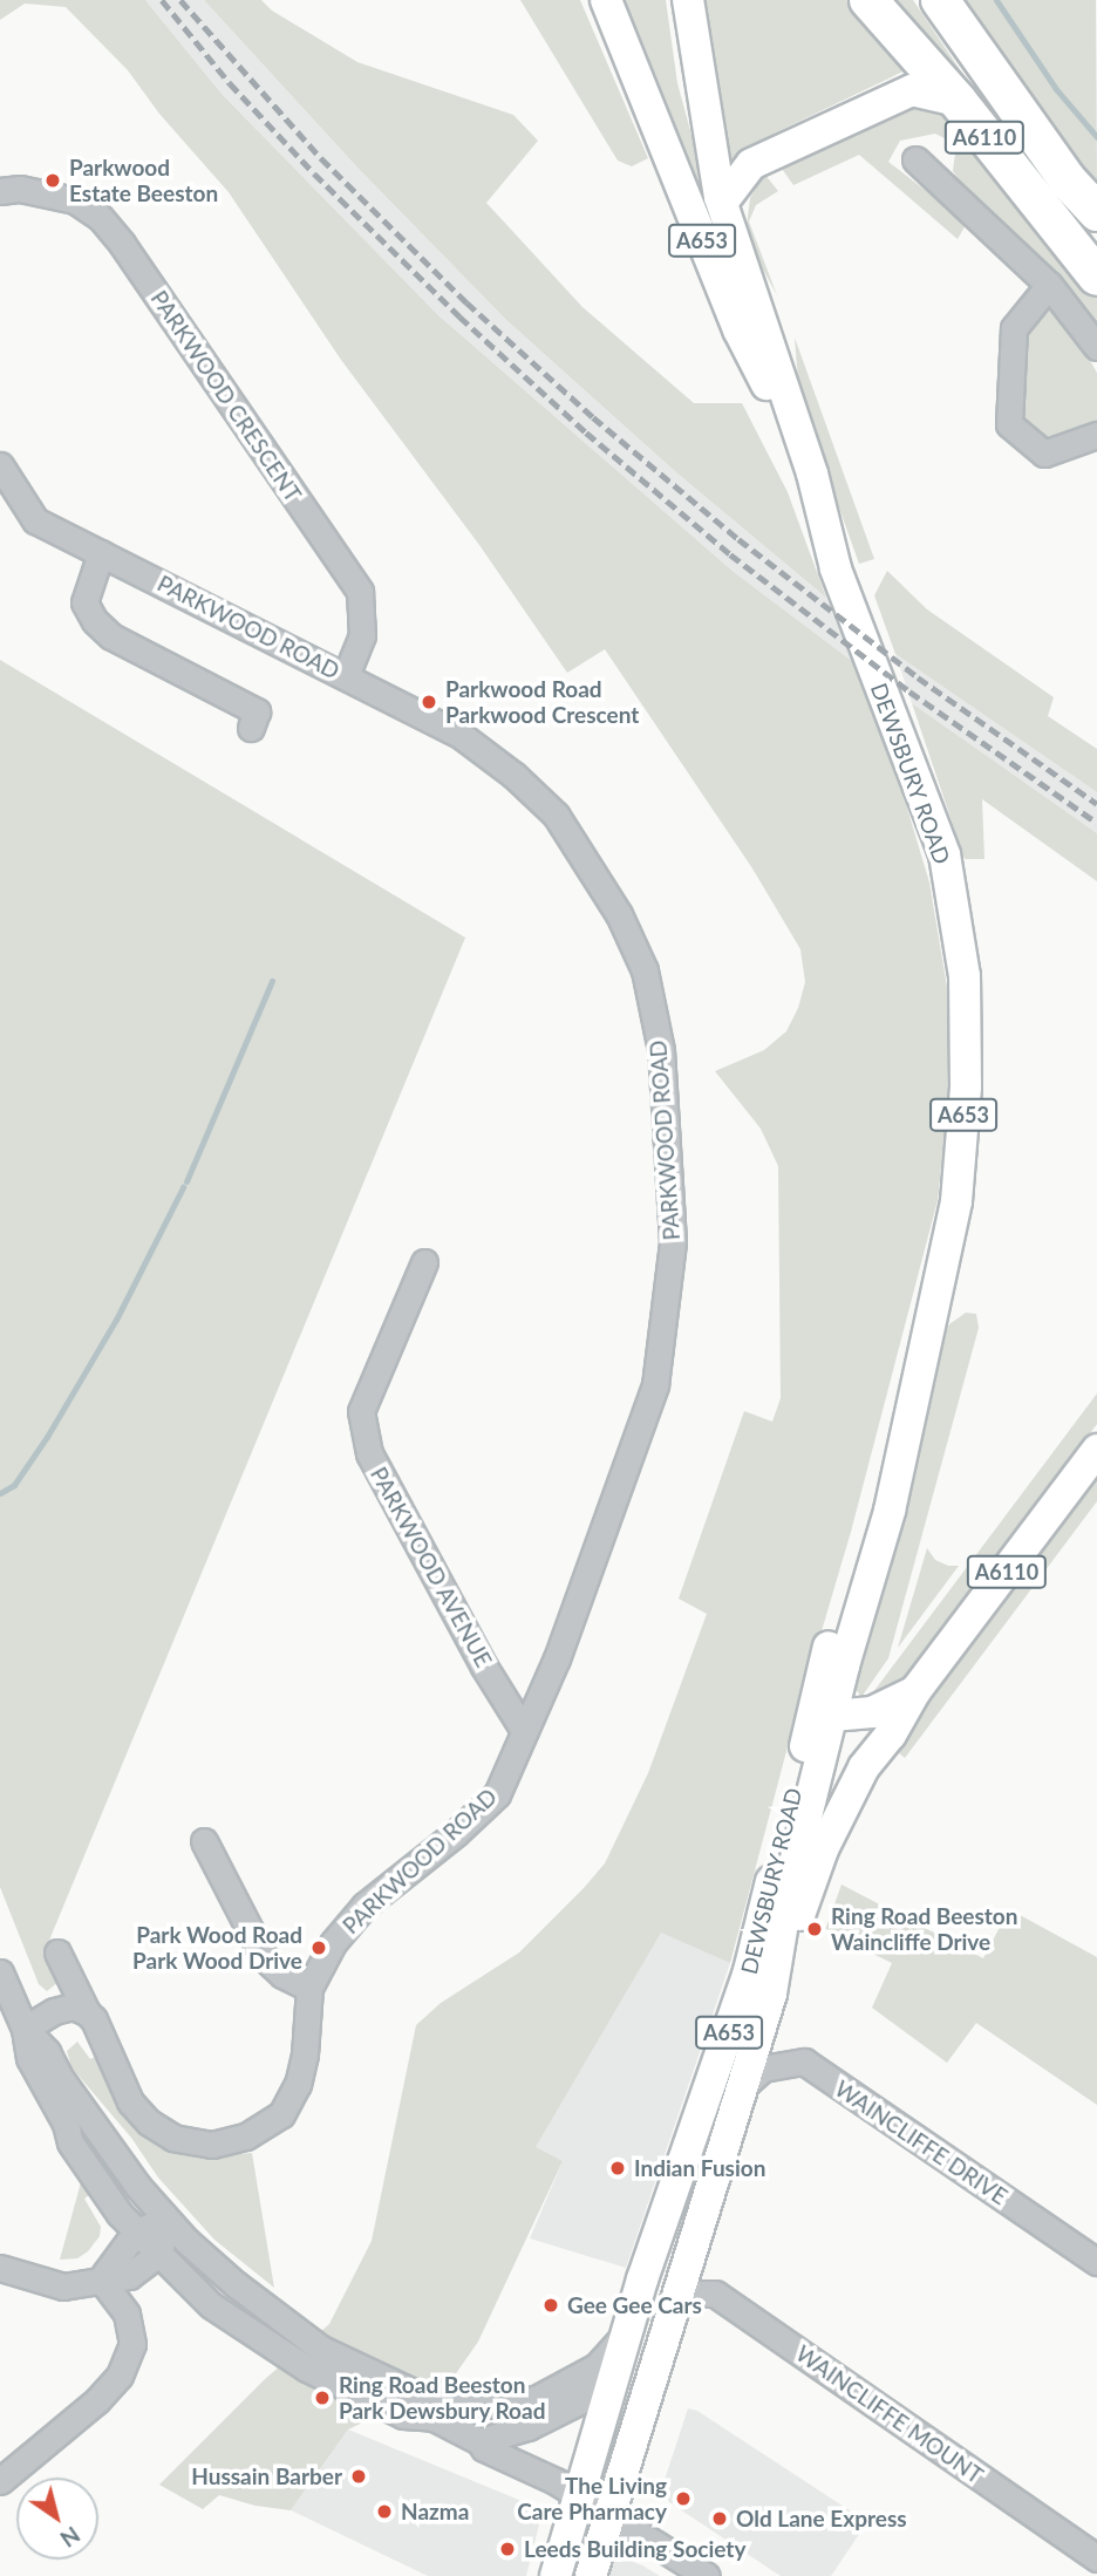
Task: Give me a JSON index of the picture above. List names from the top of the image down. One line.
{"streets":{"highway":["A6110"],"main road":["A653","DEWSBURY ROAD"],"street":["PARKWOOD CRESCENT","PARKWOOD ROAD","PARKWOOD AVENUE","WAINCLIFFE DRIVE","WAINCLIFFE MOUNT"]},"crossings":[["A6110","DEWSBURY ROAD"],["PARKWOOD CRESCENT","PARKWOOD ROAD"],["PARKWOOD ROAD","PARKWOOD AVENUE"],["DEWSBURY ROAD","WAINCLIFFE DRIVE"],["DEWSBURY ROAD","WAINCLIFFE MOUNT"]],"places":["Parkwood Estate Beeston","Parkwood Road Parkwood Crescent","Ring Road Beeston Waincliffe Drive","Park Wood Road Park Wood Drive","Indian Fusion","Gee Gee Cars","Ring Road Beeston Park Dewsbury Road","Hussain Barber","The Living Care Pharmacy","Nazma","Old Lane Express","Leeds Building Society"],"north":"bottom right"}
